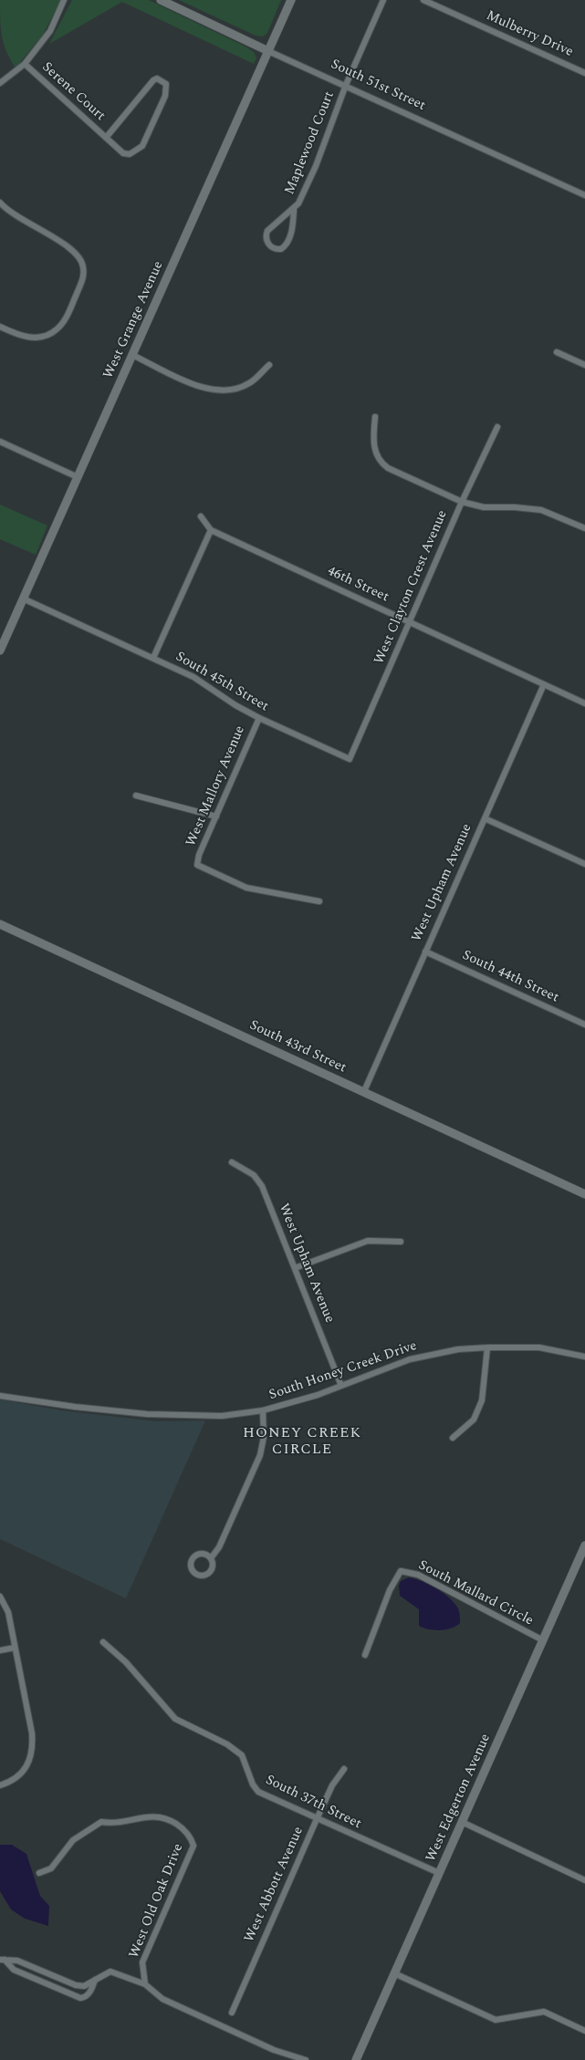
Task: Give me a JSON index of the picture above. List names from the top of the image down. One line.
{"streets":{"street":["Mulberry Drive","South 51st Street","Serene Court","Maplewood Court","West Grange Avenue","46th Street","West Clayton Crest Avenue","South 45th Street","West Mallory Avenue","West Upham Avenue","South 44th Street","South 43rd Street","South Honey Creek Drive","South Mallard Circle","West Edgerton Avenue","South 37th Street","West Abbott Avenue","West Old Oak Drive"]},"crossings":[["South 51st Street","Maplewood Court"],["South 51st Street","West Grange Avenue"],["West Grange Avenue","South 45th Street"],["46th Street","West Clayton Crest Avenue"],["46th Street","West Upham Avenue"],["West Clayton Crest Avenue","South 45th Street"],["South 45th Street","West Mallory Avenue"],["West Upham Avenue","South 44th Street"],["West Upham Avenue","South 43rd Street"],["West Upham Avenue","South Honey Creek Drive"],["South Mallard Circle","West Edgerton Avenue"],["West Edgerton Avenue","South 37th Street"],["South 37th Street","West Abbott Avenue"]],"districts":["HONEY CREEK CIRCLE"]}
